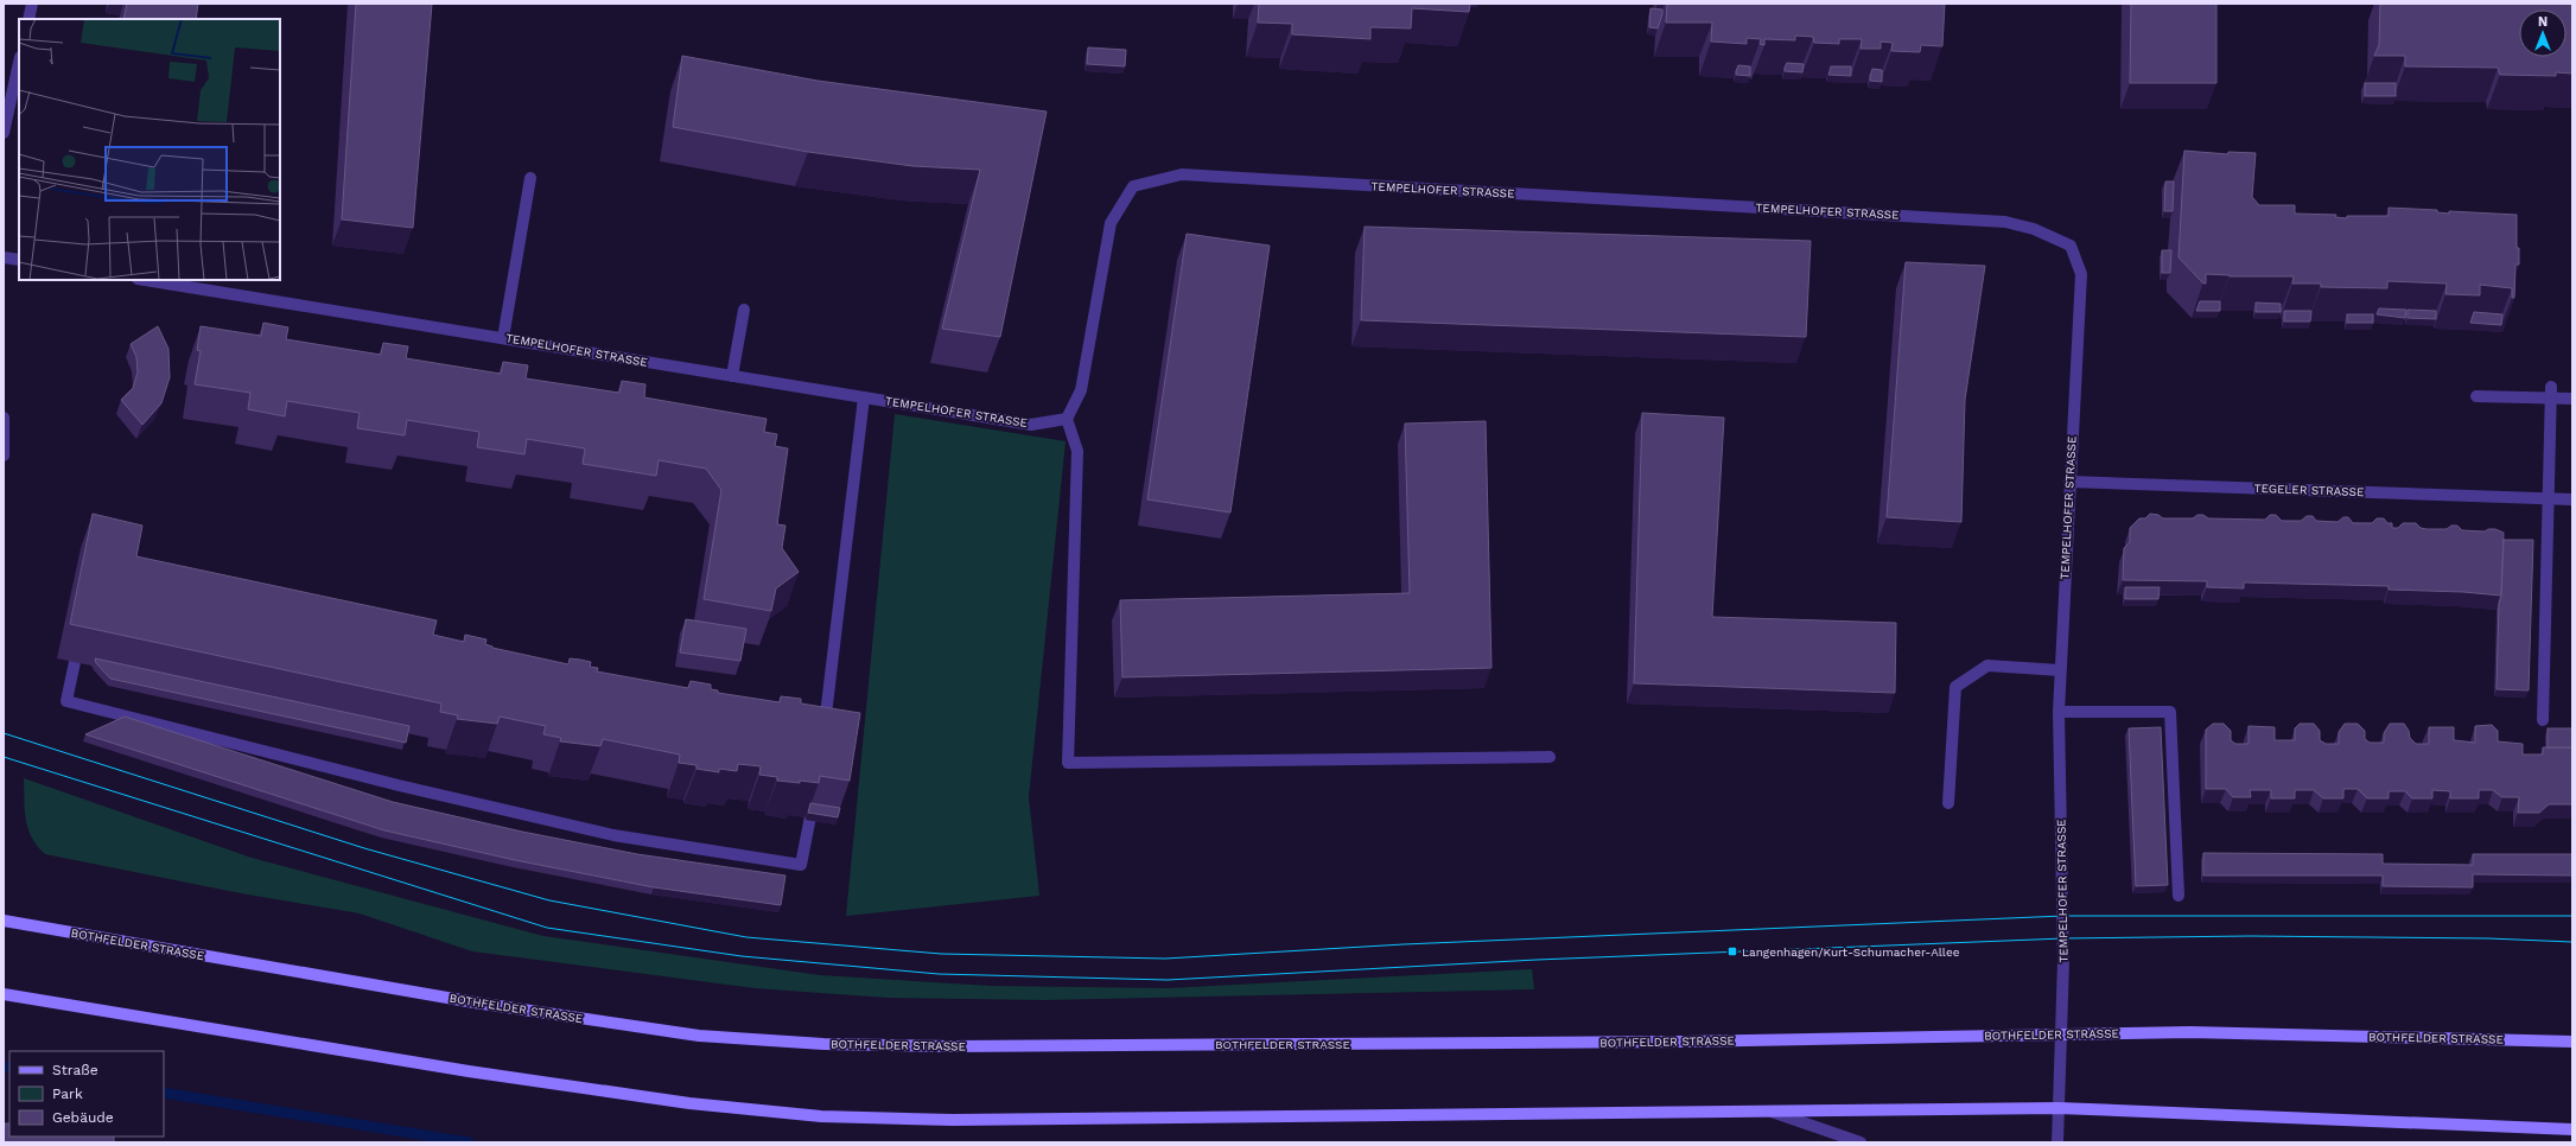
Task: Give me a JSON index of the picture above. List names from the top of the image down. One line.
{"streets":{"main road":["BOTHFELDER STRASSE"],"street":["TEMPELHOFER STRASSE","TEGELER STRASSE"]},"crossings":[["TEMPELHOFER STRASSE","TEGELER STRASSE"],["TEMPELHOFER STRASSE","BOTHFELDER STRASSE"]],"places":{"transit":["Langenhagen/Kurt-Schumacher-Allee"]},"legend":["Straße","Park","Gebäude"],"north":"top"}
